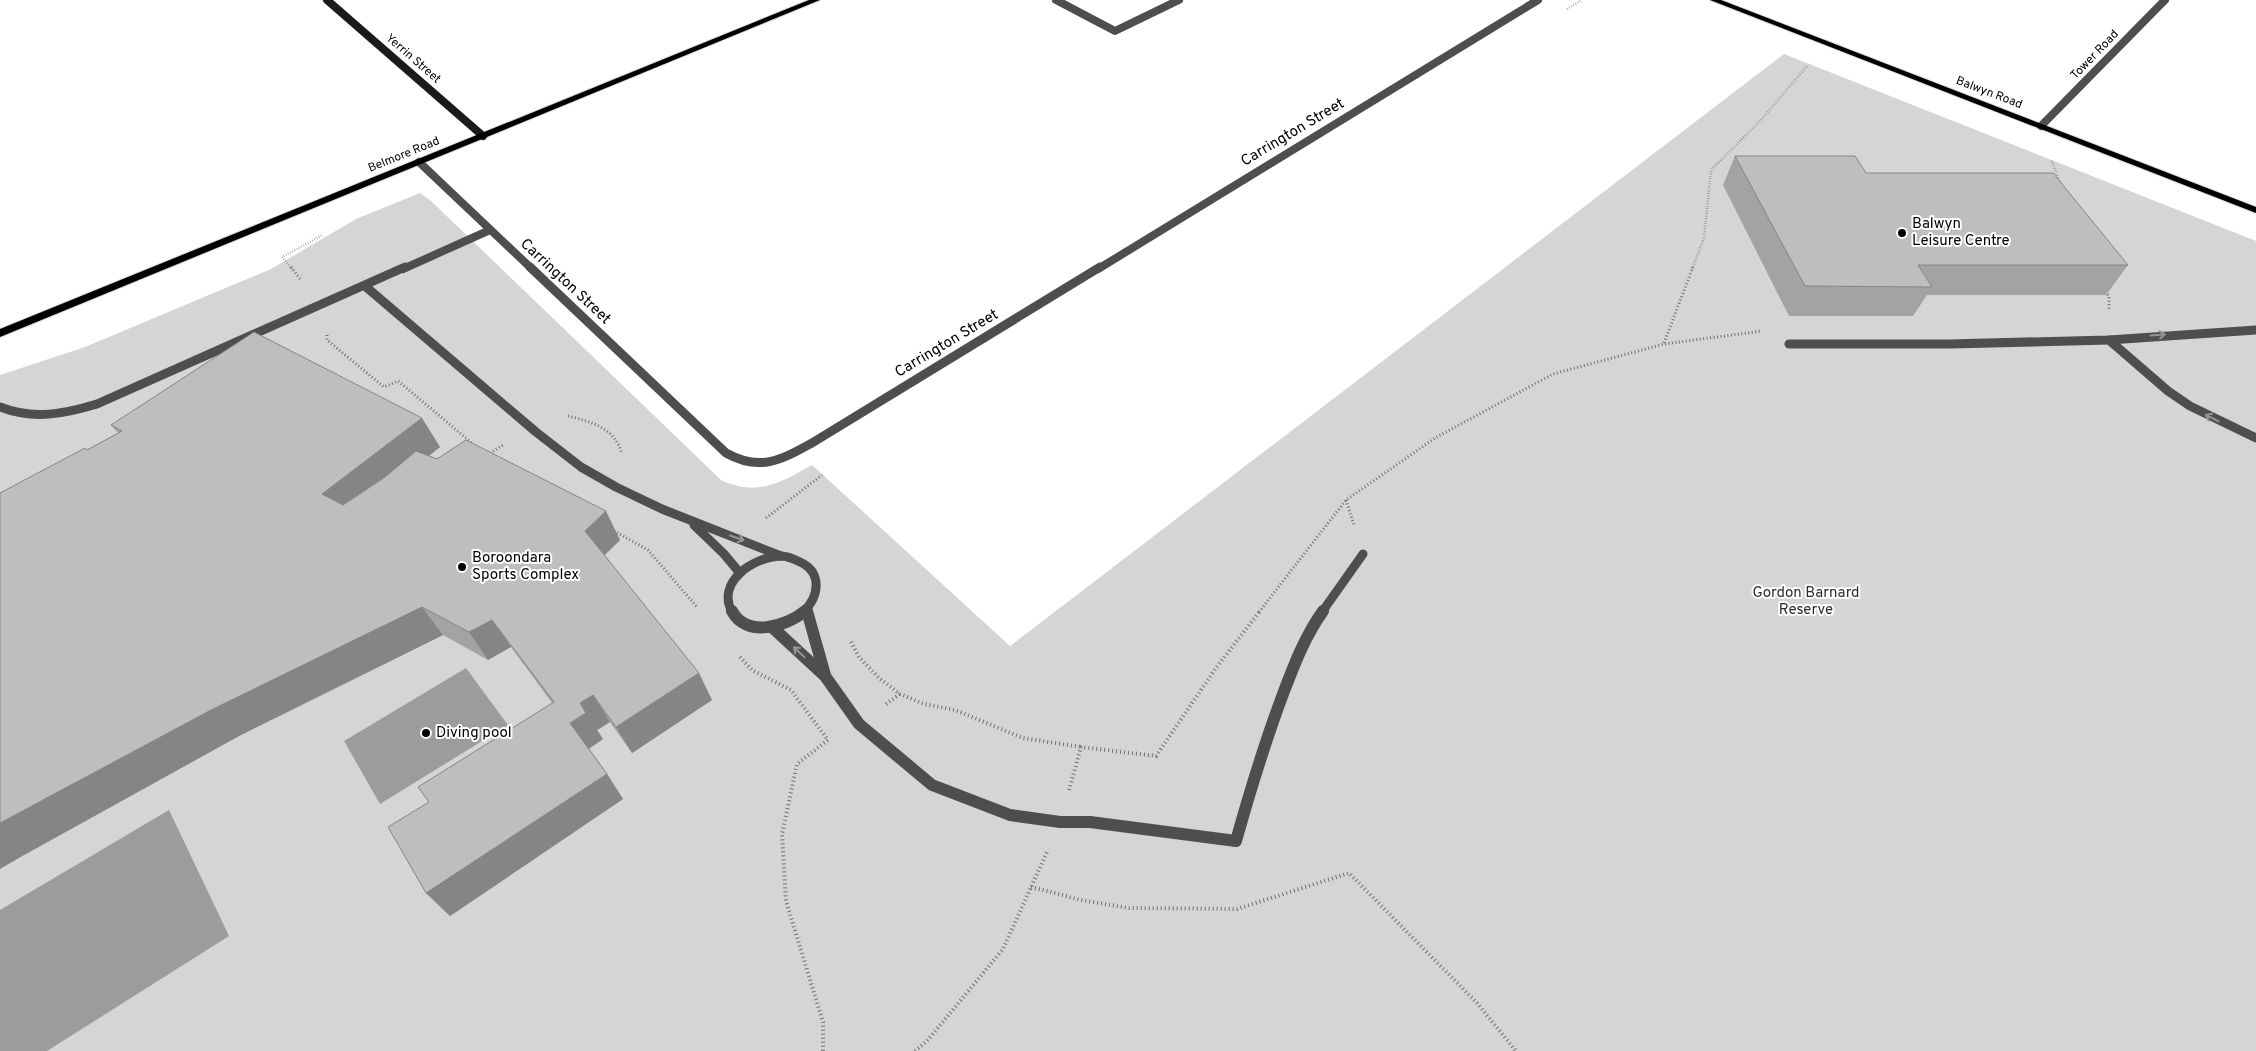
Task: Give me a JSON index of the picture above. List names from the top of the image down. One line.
{"streets":{"main road":["Balwyn Road","Belmore Road"],"street":["Tower Road","Yerrin Street","Carrington Street"]},"crossings":[["Tower Road","Balwyn Road"],["Yerrin Street","Belmore Road"],["Carrington Street","Belmore Road"]],"parks":["Gordon Barnard Reserve"],"places":["Balwyn Leisure Centre","Boroondara Sports Complex","Diving pool"]}
